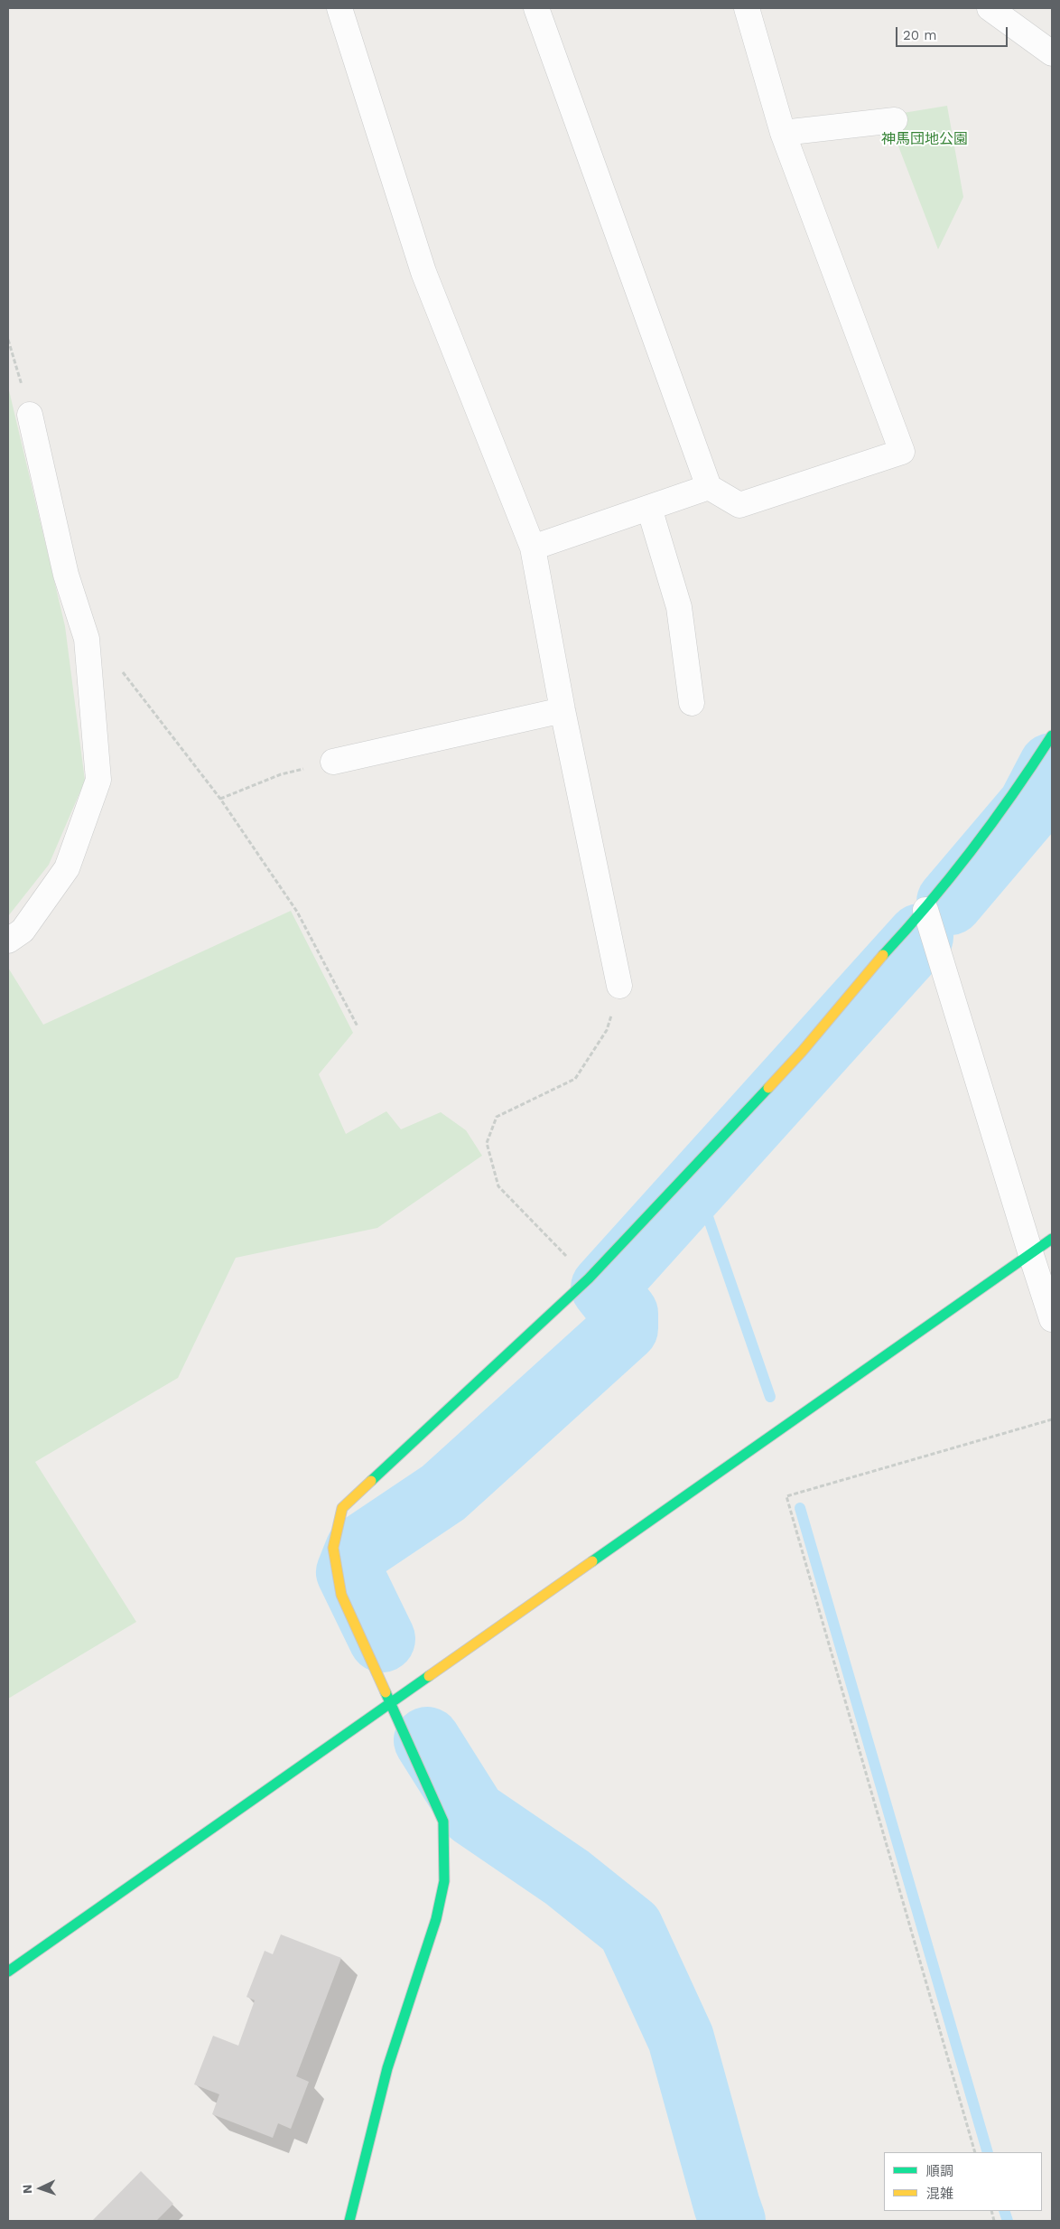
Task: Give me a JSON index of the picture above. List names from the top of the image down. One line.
{"parks":["神馬団地公園"],"legend":["順調","混雑"],"scale_bar":"20 m","north":"left"}
